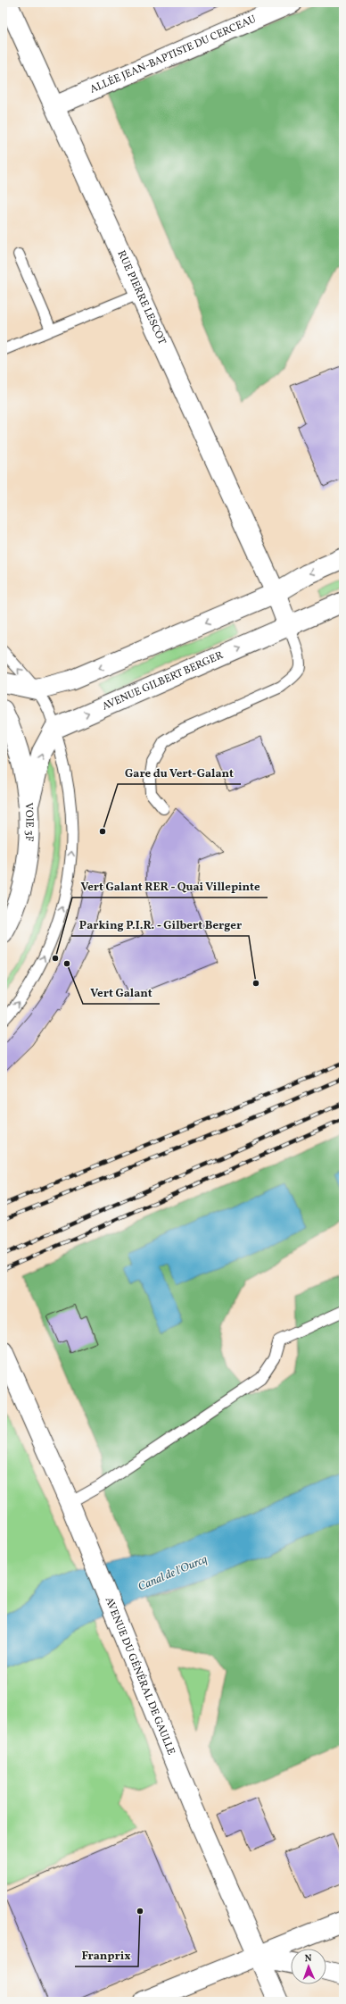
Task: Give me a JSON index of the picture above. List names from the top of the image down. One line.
{"streets":{"street":["ALLÉE JEAN-BAPTISTE DU CERCEAU","RUE PIERRE LESCOT","AVENUE GILBERT BERGER","VOIE 3F","AVENUE DU GÉNÉRAL DE GAULLE"]},"crossings":[["ALLÉE JEAN-BAPTISTE DU CERCEAU","RUE PIERRE LESCOT"],["RUE PIERRE LESCOT","AVENUE GILBERT BERGER"]],"water":["Canal de l'Ourcq"],"places":["Gare du Vert-Galant","Vert Galant RER - Quai Villepinte","Vert Galant","Parking P.I.R. - Gilbert Berger","Franprix"],"north":"top"}
